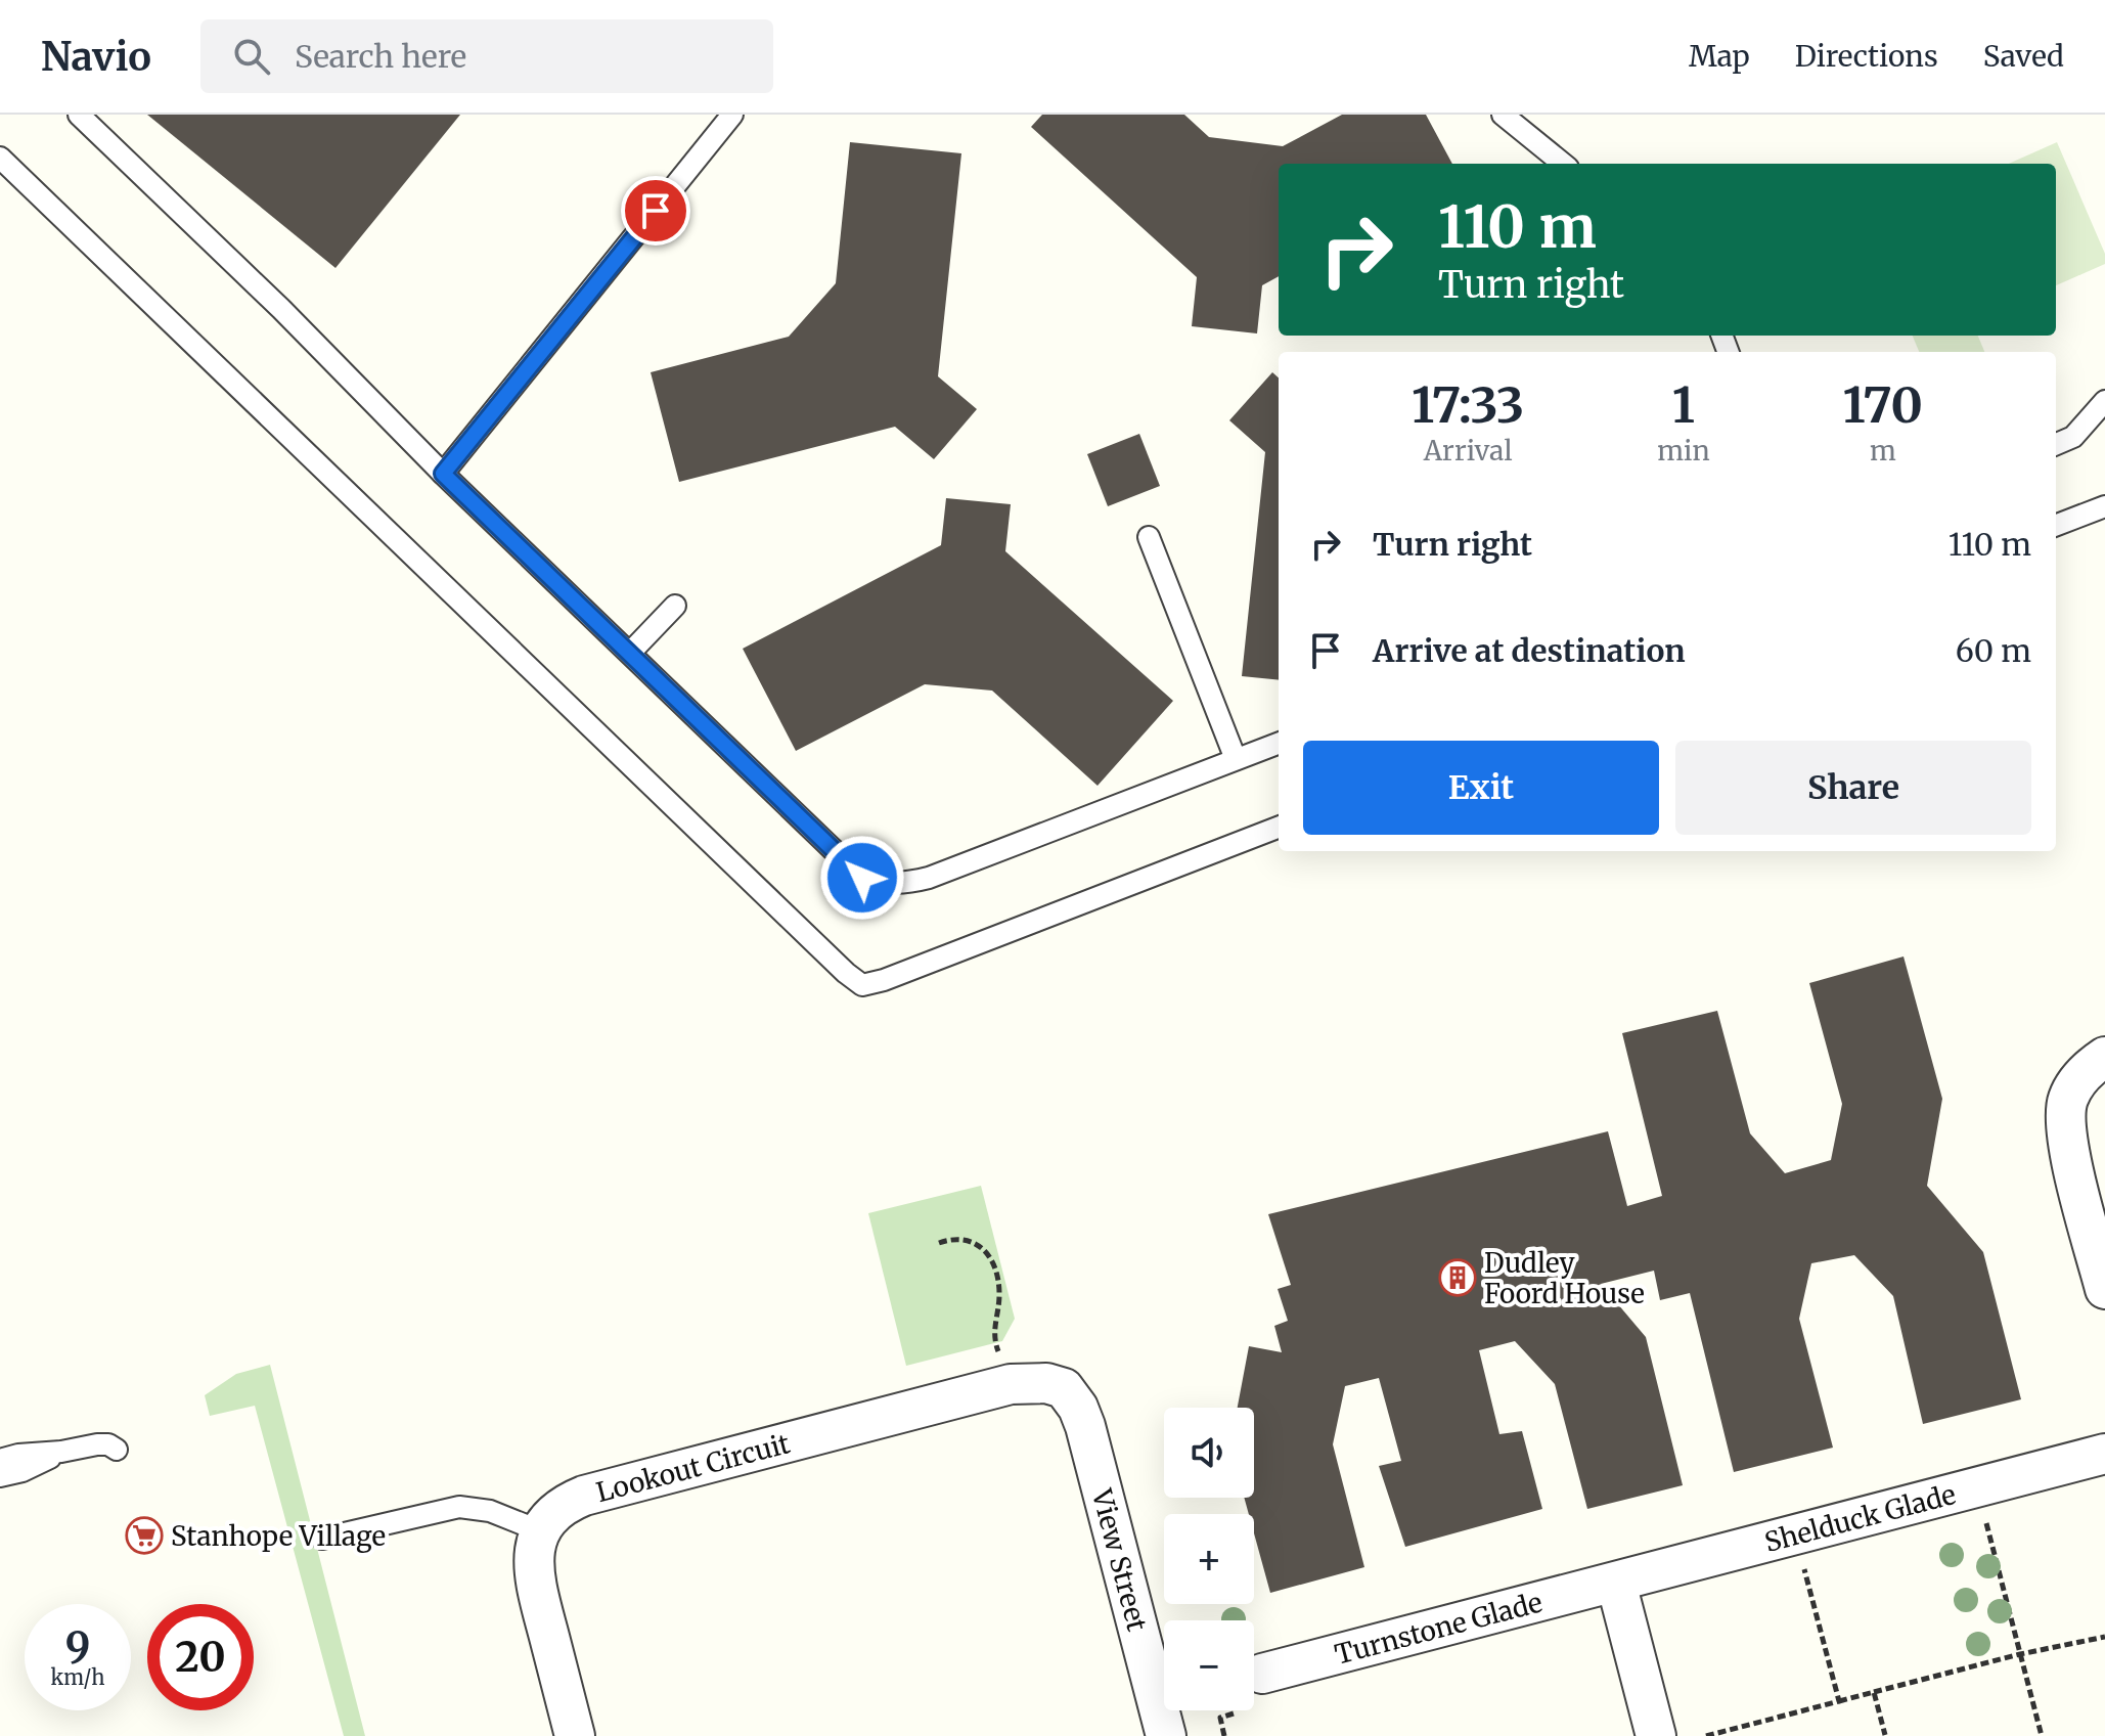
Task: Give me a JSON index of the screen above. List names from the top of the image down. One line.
{"streets":{"street":["Lookout Circuit","Shelduck Glade","View Street","Turnstone Glade"]},"crossings":[["Lookout Circuit","View Street"],["Shelduck Glade","Turnstone Glade"]],"places":{"building":["Dudley Foord House"],"supermarket":["Stanhope Village"]},"page":{"header":"Navio","search":"Search here","nav":["Map","Directions","Saved"],"turn":["110 m","Turn right"],"eta":["17:33","Arrival","1","min","170","m"],"list":[{"name":"Turn right","value":"110 m"},{"name":"Arrive at destination","value":"60 m"}],"buttons":["Exit","Share"],"map_buttons":["+","−"],"speed":"9 km/h","limit":"20"}}
